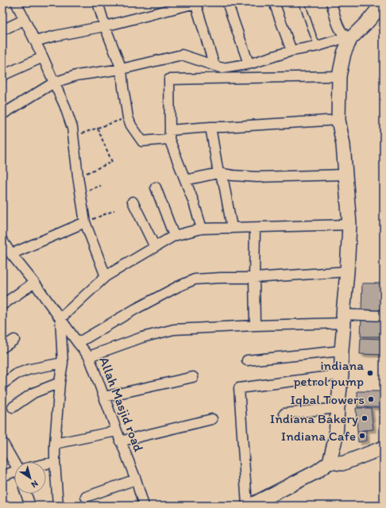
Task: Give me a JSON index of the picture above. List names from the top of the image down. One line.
{"streets":{"street":["Allah Masjid road"]},"places":["indiana petrol pump","Iqbal Towers","Indiana Bakery","Indiana Cafe"],"north":"bottom right"}
